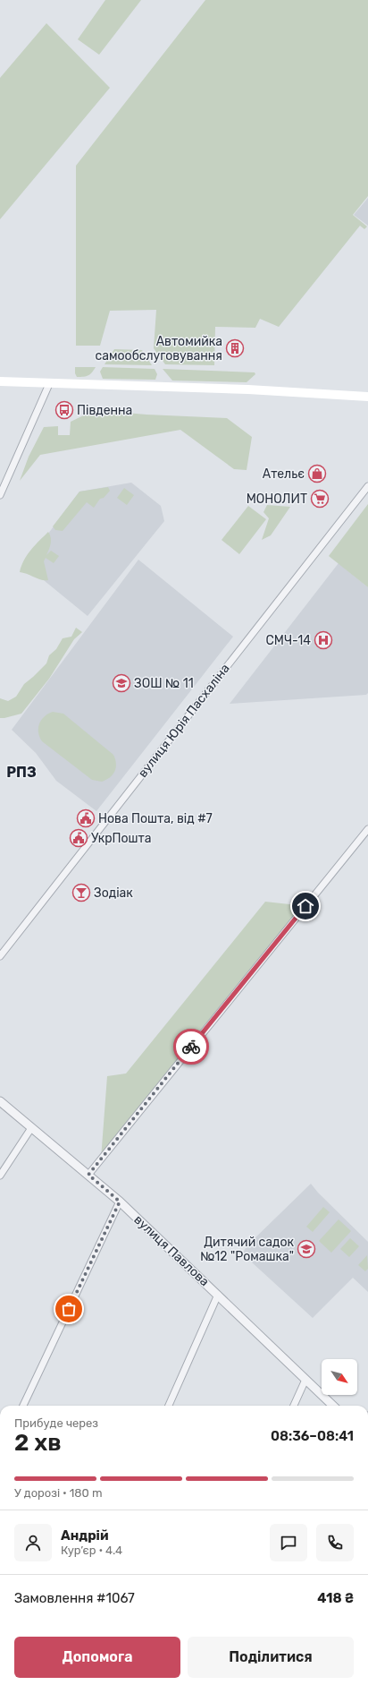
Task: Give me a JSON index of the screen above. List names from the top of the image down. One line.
{"streets":{"street":["вулиця Юрія Пасхаліна","вулиця Павлова"]},"districts":["РПЗ"],"places":{"building":["Автомийка самообслуговування"],"bus stop":["Південна"],"shop":["Ательє"],"supermarket":["МОНОЛИТ"],"hospital":["СМЧ-14"],"school or university":["ЗОШ № 11","Дитячий садок №12 \"Ромашка\""],"public building":["Нова Пошта, від #7","УкрПошта"],"bar":["Зодіак"]},"north":"bottom right","page":{"heading":["2 хв","Прибуде через","08:36–08:41"],"panel":["Андрій","Кур’єр · 4.4","Замовлення #1067","418 ₴"],"bar":"У дорозі · 180 m","buttons":["Допомога","Поділитися"]}}
